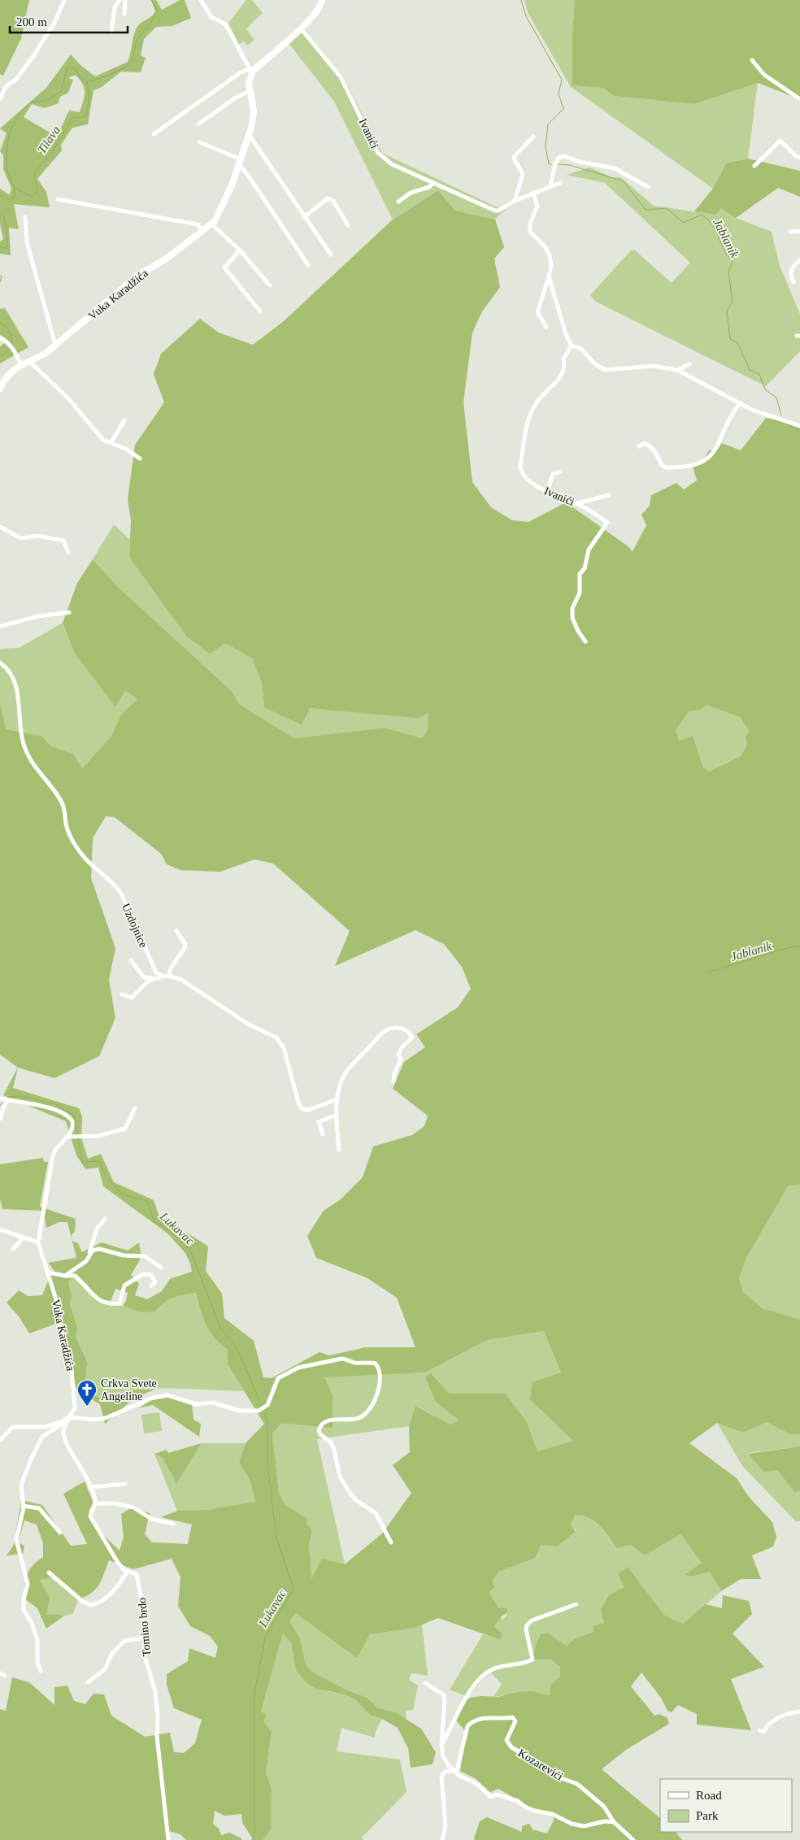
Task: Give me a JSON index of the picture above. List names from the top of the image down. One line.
{"streets":{"street":["Ivanići","Vuka Karadžića","Uzdojnice","Tomino brdo","Kozarevići"]},"crossings":[["Vuka Karadžića","Tomino brdo"]],"water":["Tilava","Jablanik","Lukavac"],"places":{"church":["Crkva Svete Angeline"]},"legend":["Road","Park"],"scale_bar":"200 m"}
